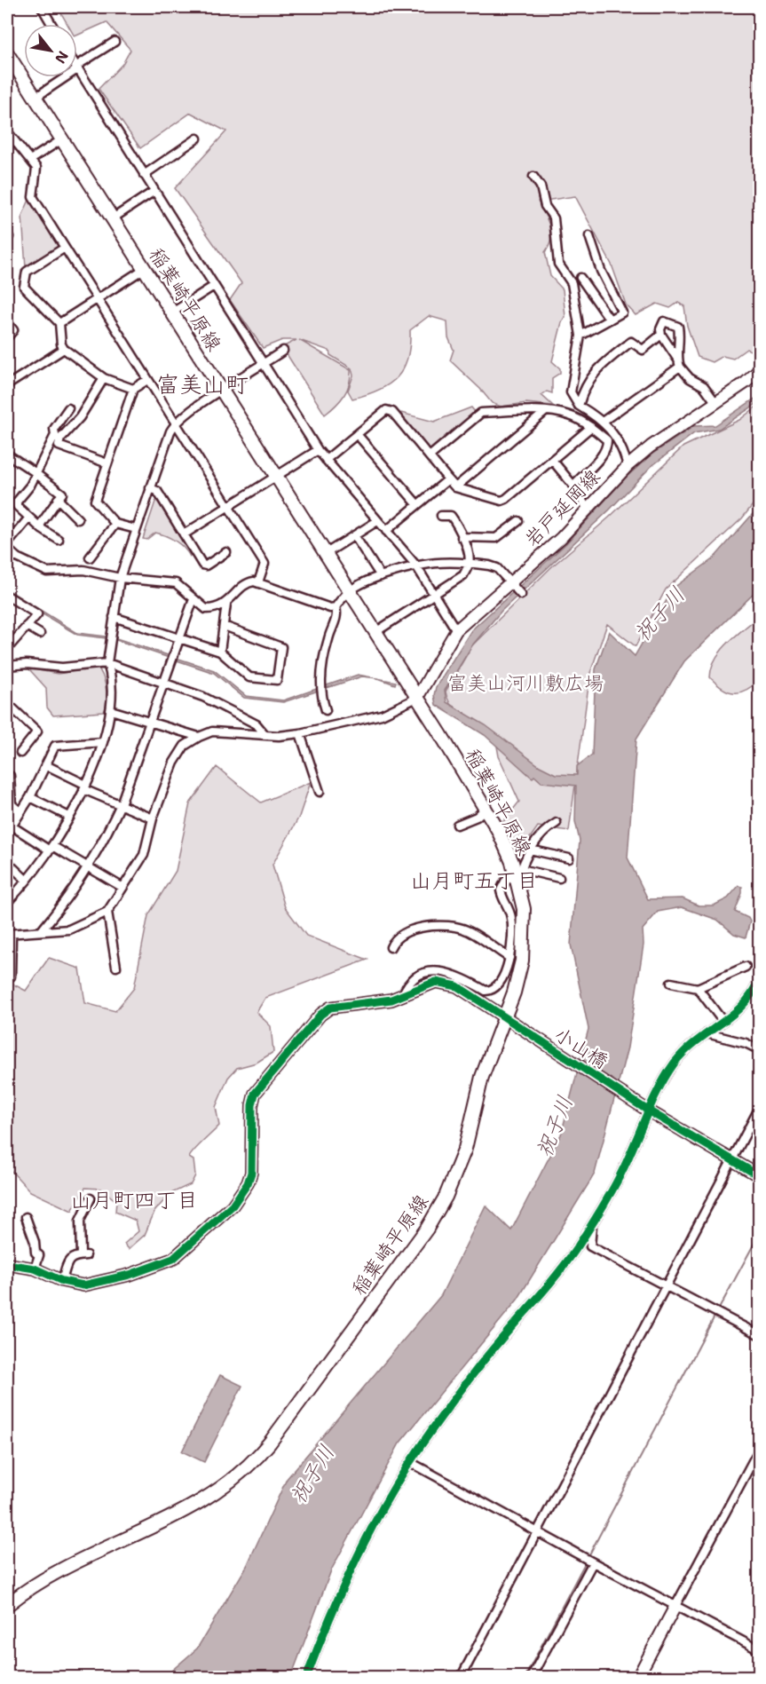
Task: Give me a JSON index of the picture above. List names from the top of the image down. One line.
{"streets":{"main road":["稲葉崎平原線"],"street":["岩戸延岡線","小山橋"]},"crossings":[["稲葉崎平原線","岩戸延岡線"],["稲葉崎平原線","小山橋"]],"districts":["富美山町","山月町五丁目","山月町四丁目"],"water":["祝子川"],"parks":["富美山河川敷広場"],"north":"bottom right"}
